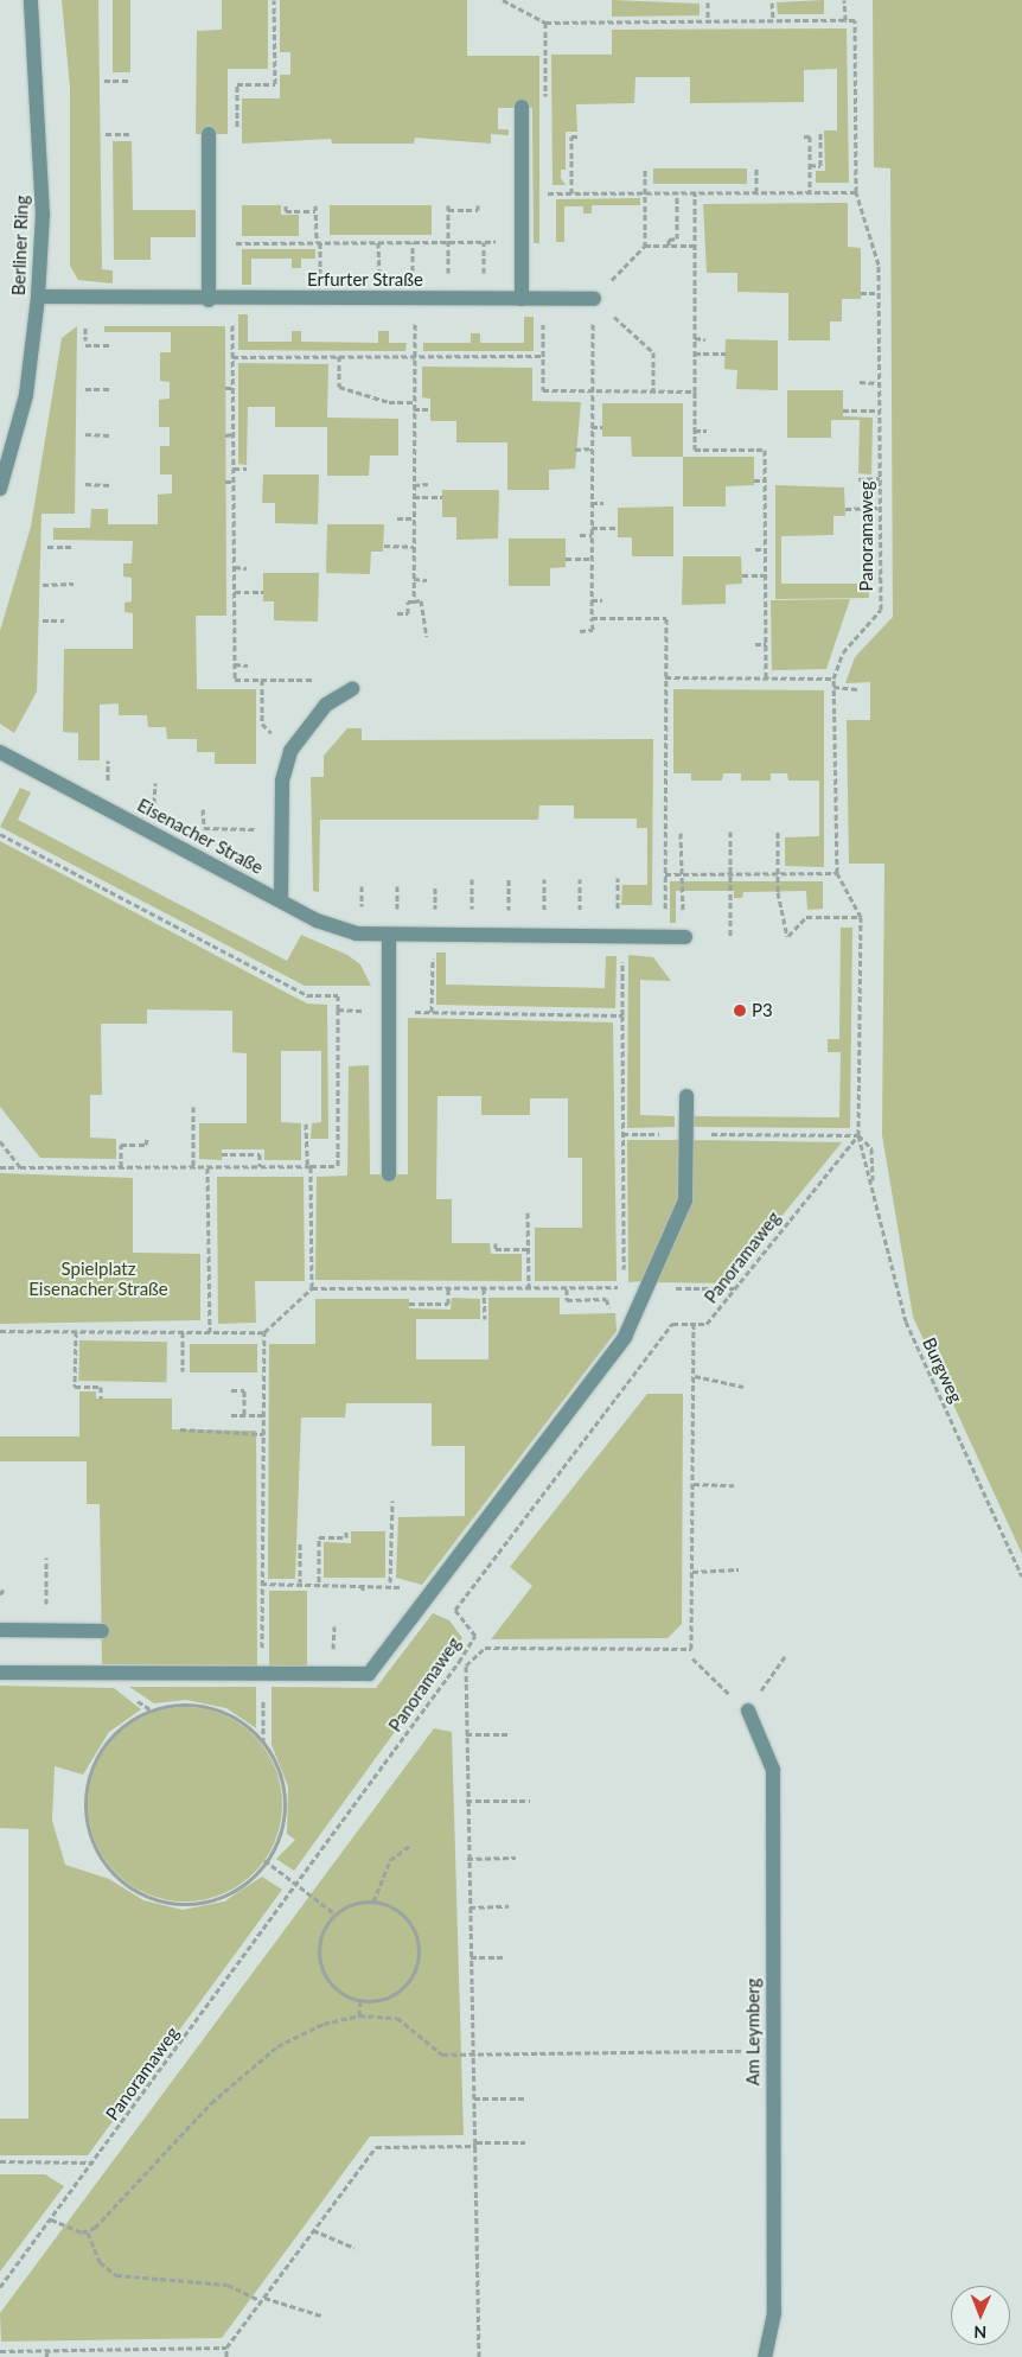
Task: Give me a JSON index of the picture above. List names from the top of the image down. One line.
{"streets":{"street":["Berliner Ring","Erfurter Straße","Eisenacher Straße","Am Leymberg"],"path":["Panoramaweg","Burgweg"]},"crossings":[["Berliner Ring","Erfurter Straße"],["Panoramaweg","Burgweg"]],"parks":["Spielplatz Eisenacher Straße"],"places":["P3"],"north":"bottom"}
